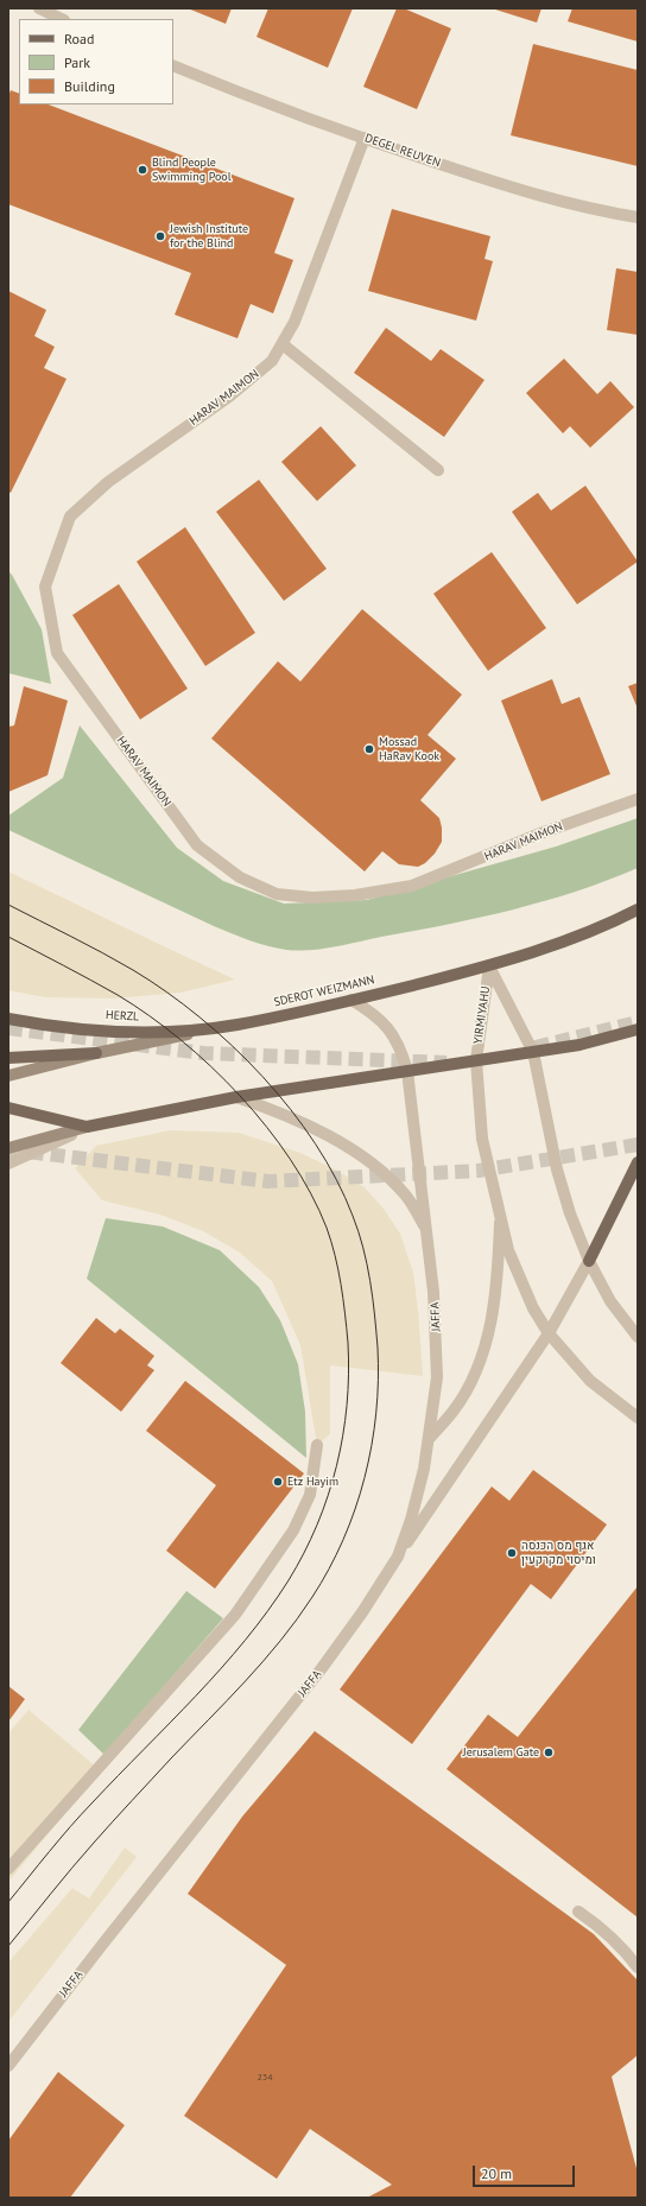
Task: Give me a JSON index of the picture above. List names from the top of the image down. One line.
{"streets":{"main road":["SDEROT WEIZMANN","HERZL"],"street":["DEGEL REUVEN","HARAV MAIMON","YIRMIYAHU","JAFFA"]},"crossings":[["DEGEL REUVEN","HARAV MAIMON"],["SDEROT WEIZMANN","YIRMIYAHU"],["SDEROT WEIZMANN","HERZL"],["SDEROT WEIZMANN","JAFFA"]],"places":["Blind People Swimming Pool","Jewish Institute for the Blind","Mossad HaRav Kook","Etz Hayim","אגף מס הכנסה ומיסוי מקרקעין","Jerusalem Gate"],"house_numbers":["234"],"legend":["Road","Park","Building"],"scale_bar":"20 m"}
